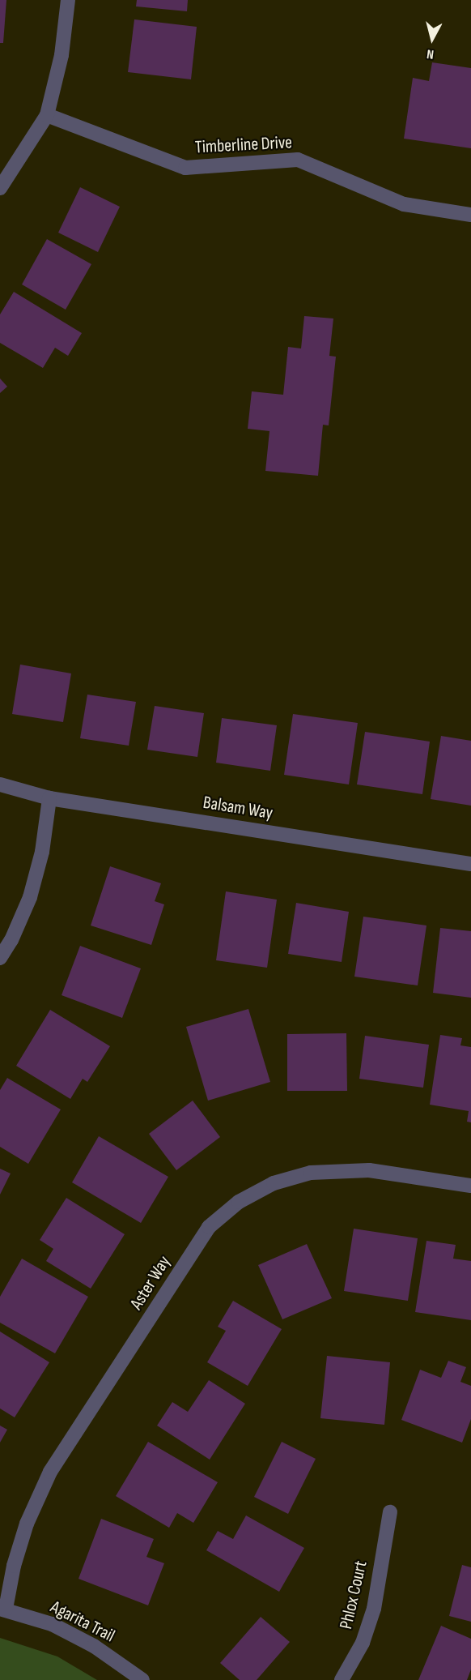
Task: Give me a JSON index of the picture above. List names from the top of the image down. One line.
{"streets":{"street":["Timberline Drive","Balsam Way","Aster Way","Phlox Court","Agarita Trail"]},"crossings":[["Aster Way","Agarita Trail"]],"north":"bottom"}
